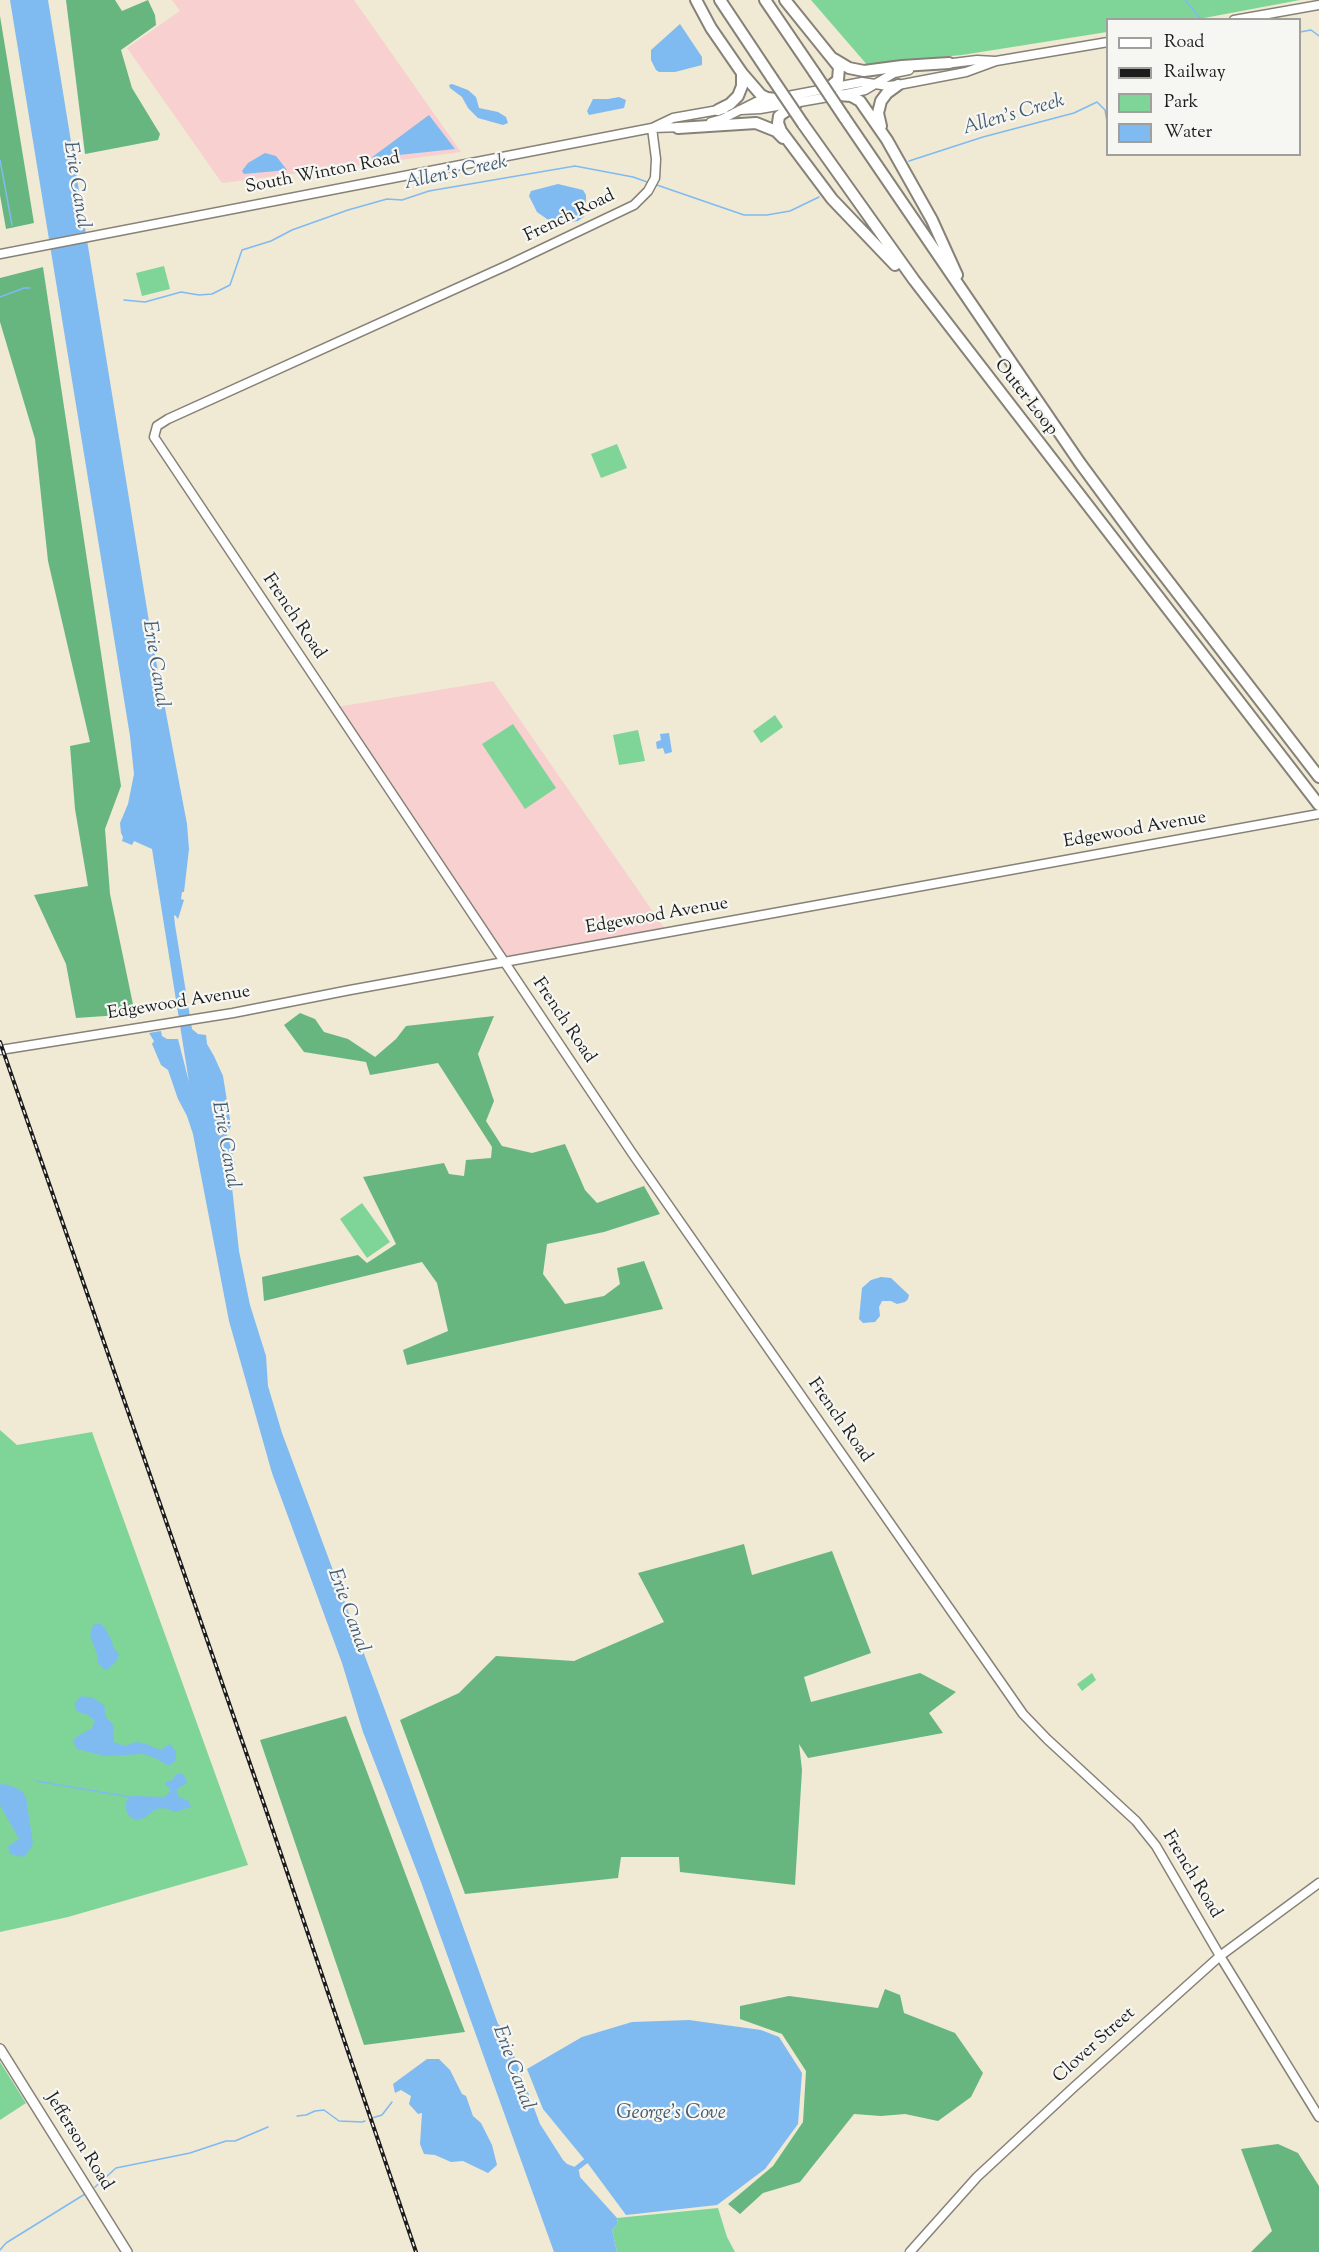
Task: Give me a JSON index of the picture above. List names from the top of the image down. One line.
{"streets":{"highway":["Outer Loop"],"main road":["Jefferson Road"],"street":["South Winton Road","French Road","Edgewood Avenue","Clover Street"]},"crossings":[["South Winton Road","French Road"],["French Road","Edgewood Avenue"],["French Road","Clover Street"]],"water":["Allen's Creek","Erie Canal","George's Cove"],"legend":["Road","Railway","Park","Water"]}
